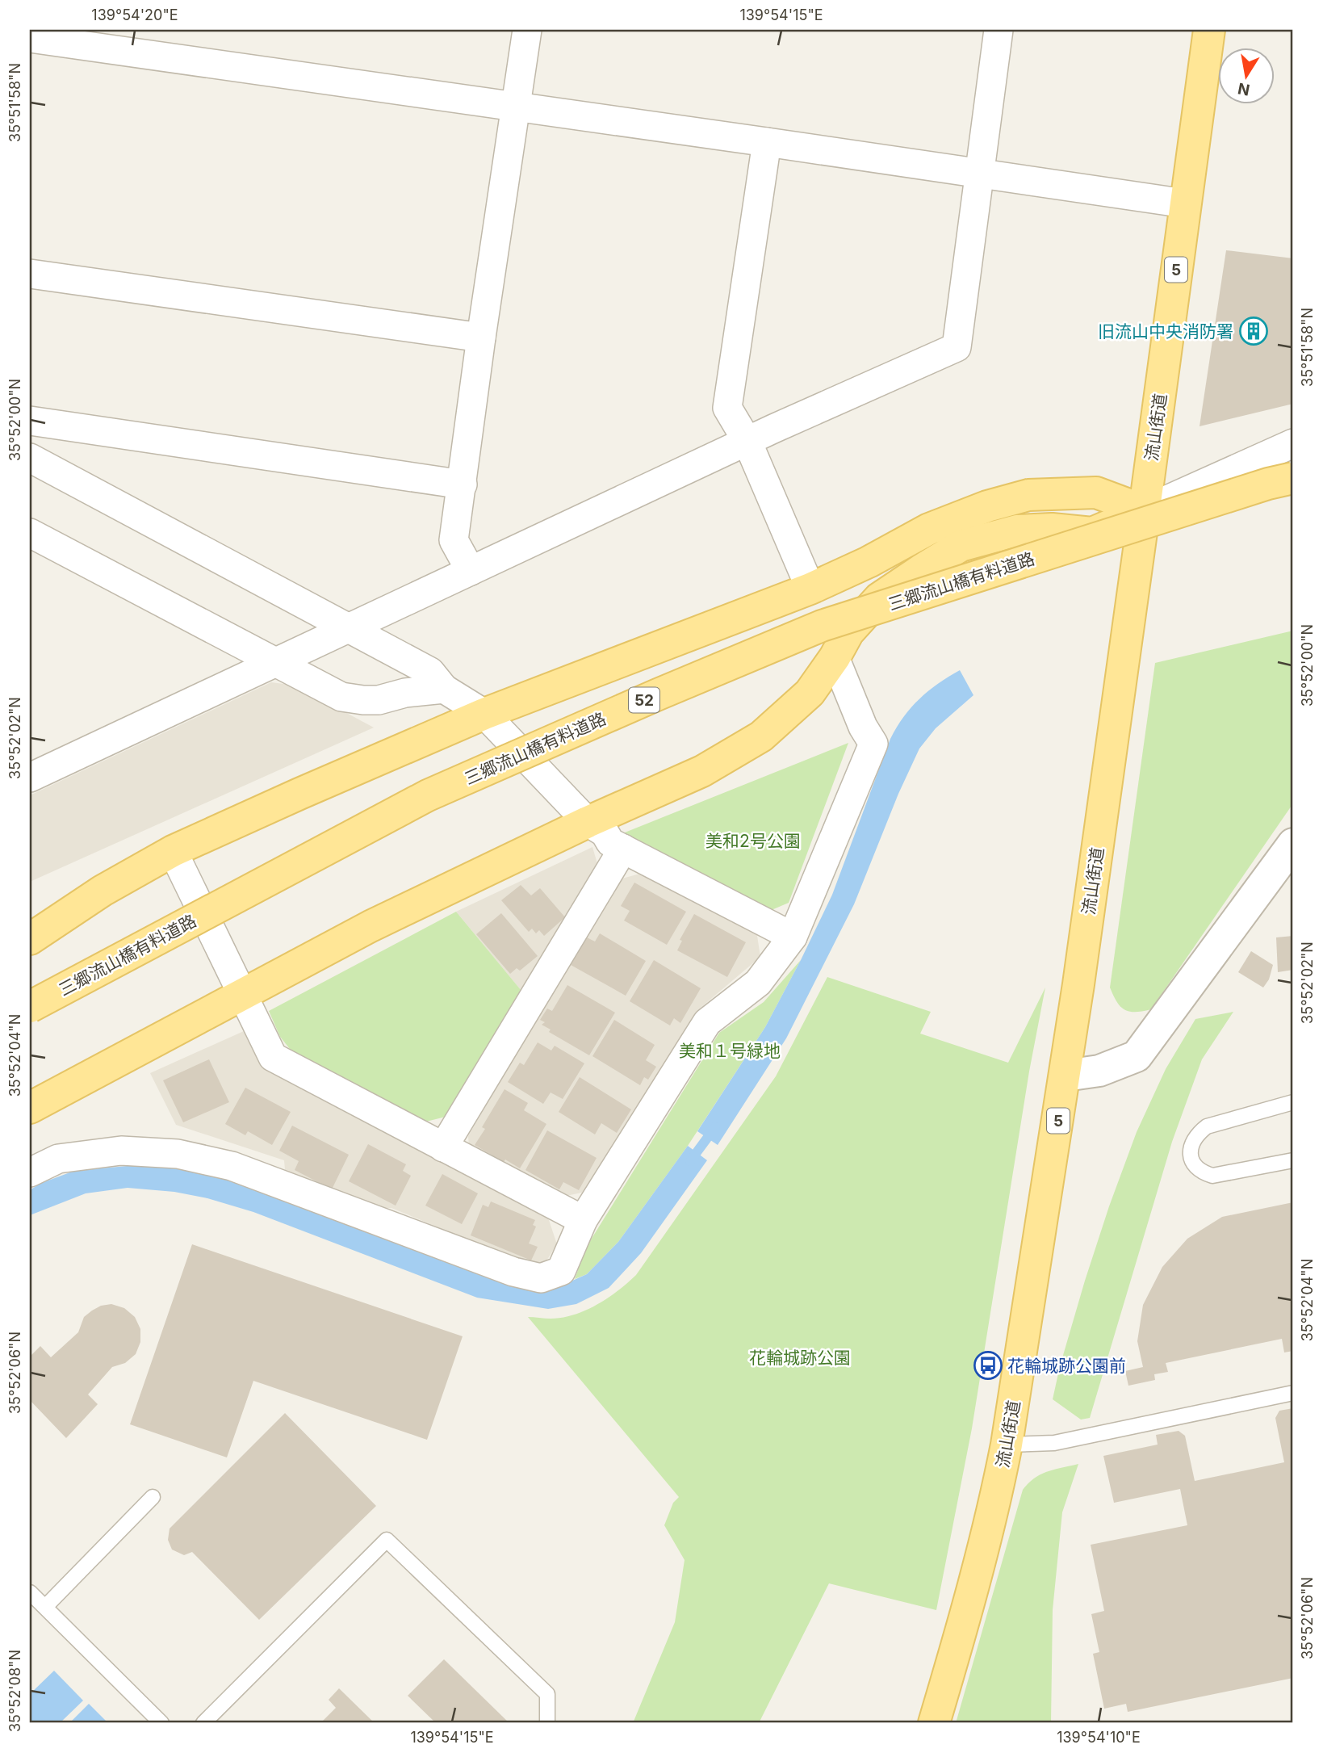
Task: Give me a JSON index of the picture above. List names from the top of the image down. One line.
{"streets":{"main road":["5","流山街道","三郷流山橋有料道路","52"]},"parks":["美和2号公園","美和１号緑地","花輪城跡公園"],"places":{"building":["旧流山中央消防署"],"bus stop":["花輪城跡公園前"]},"north":"bottom","coordinates":["139°54'20\"E","139°54'15\"E","35°51'58\"N","35°52'00\"N","35°52'02\"N","35°52'04\"N","35°52'06\"N","35°52'08\"N","139°54'10\"E"]}
